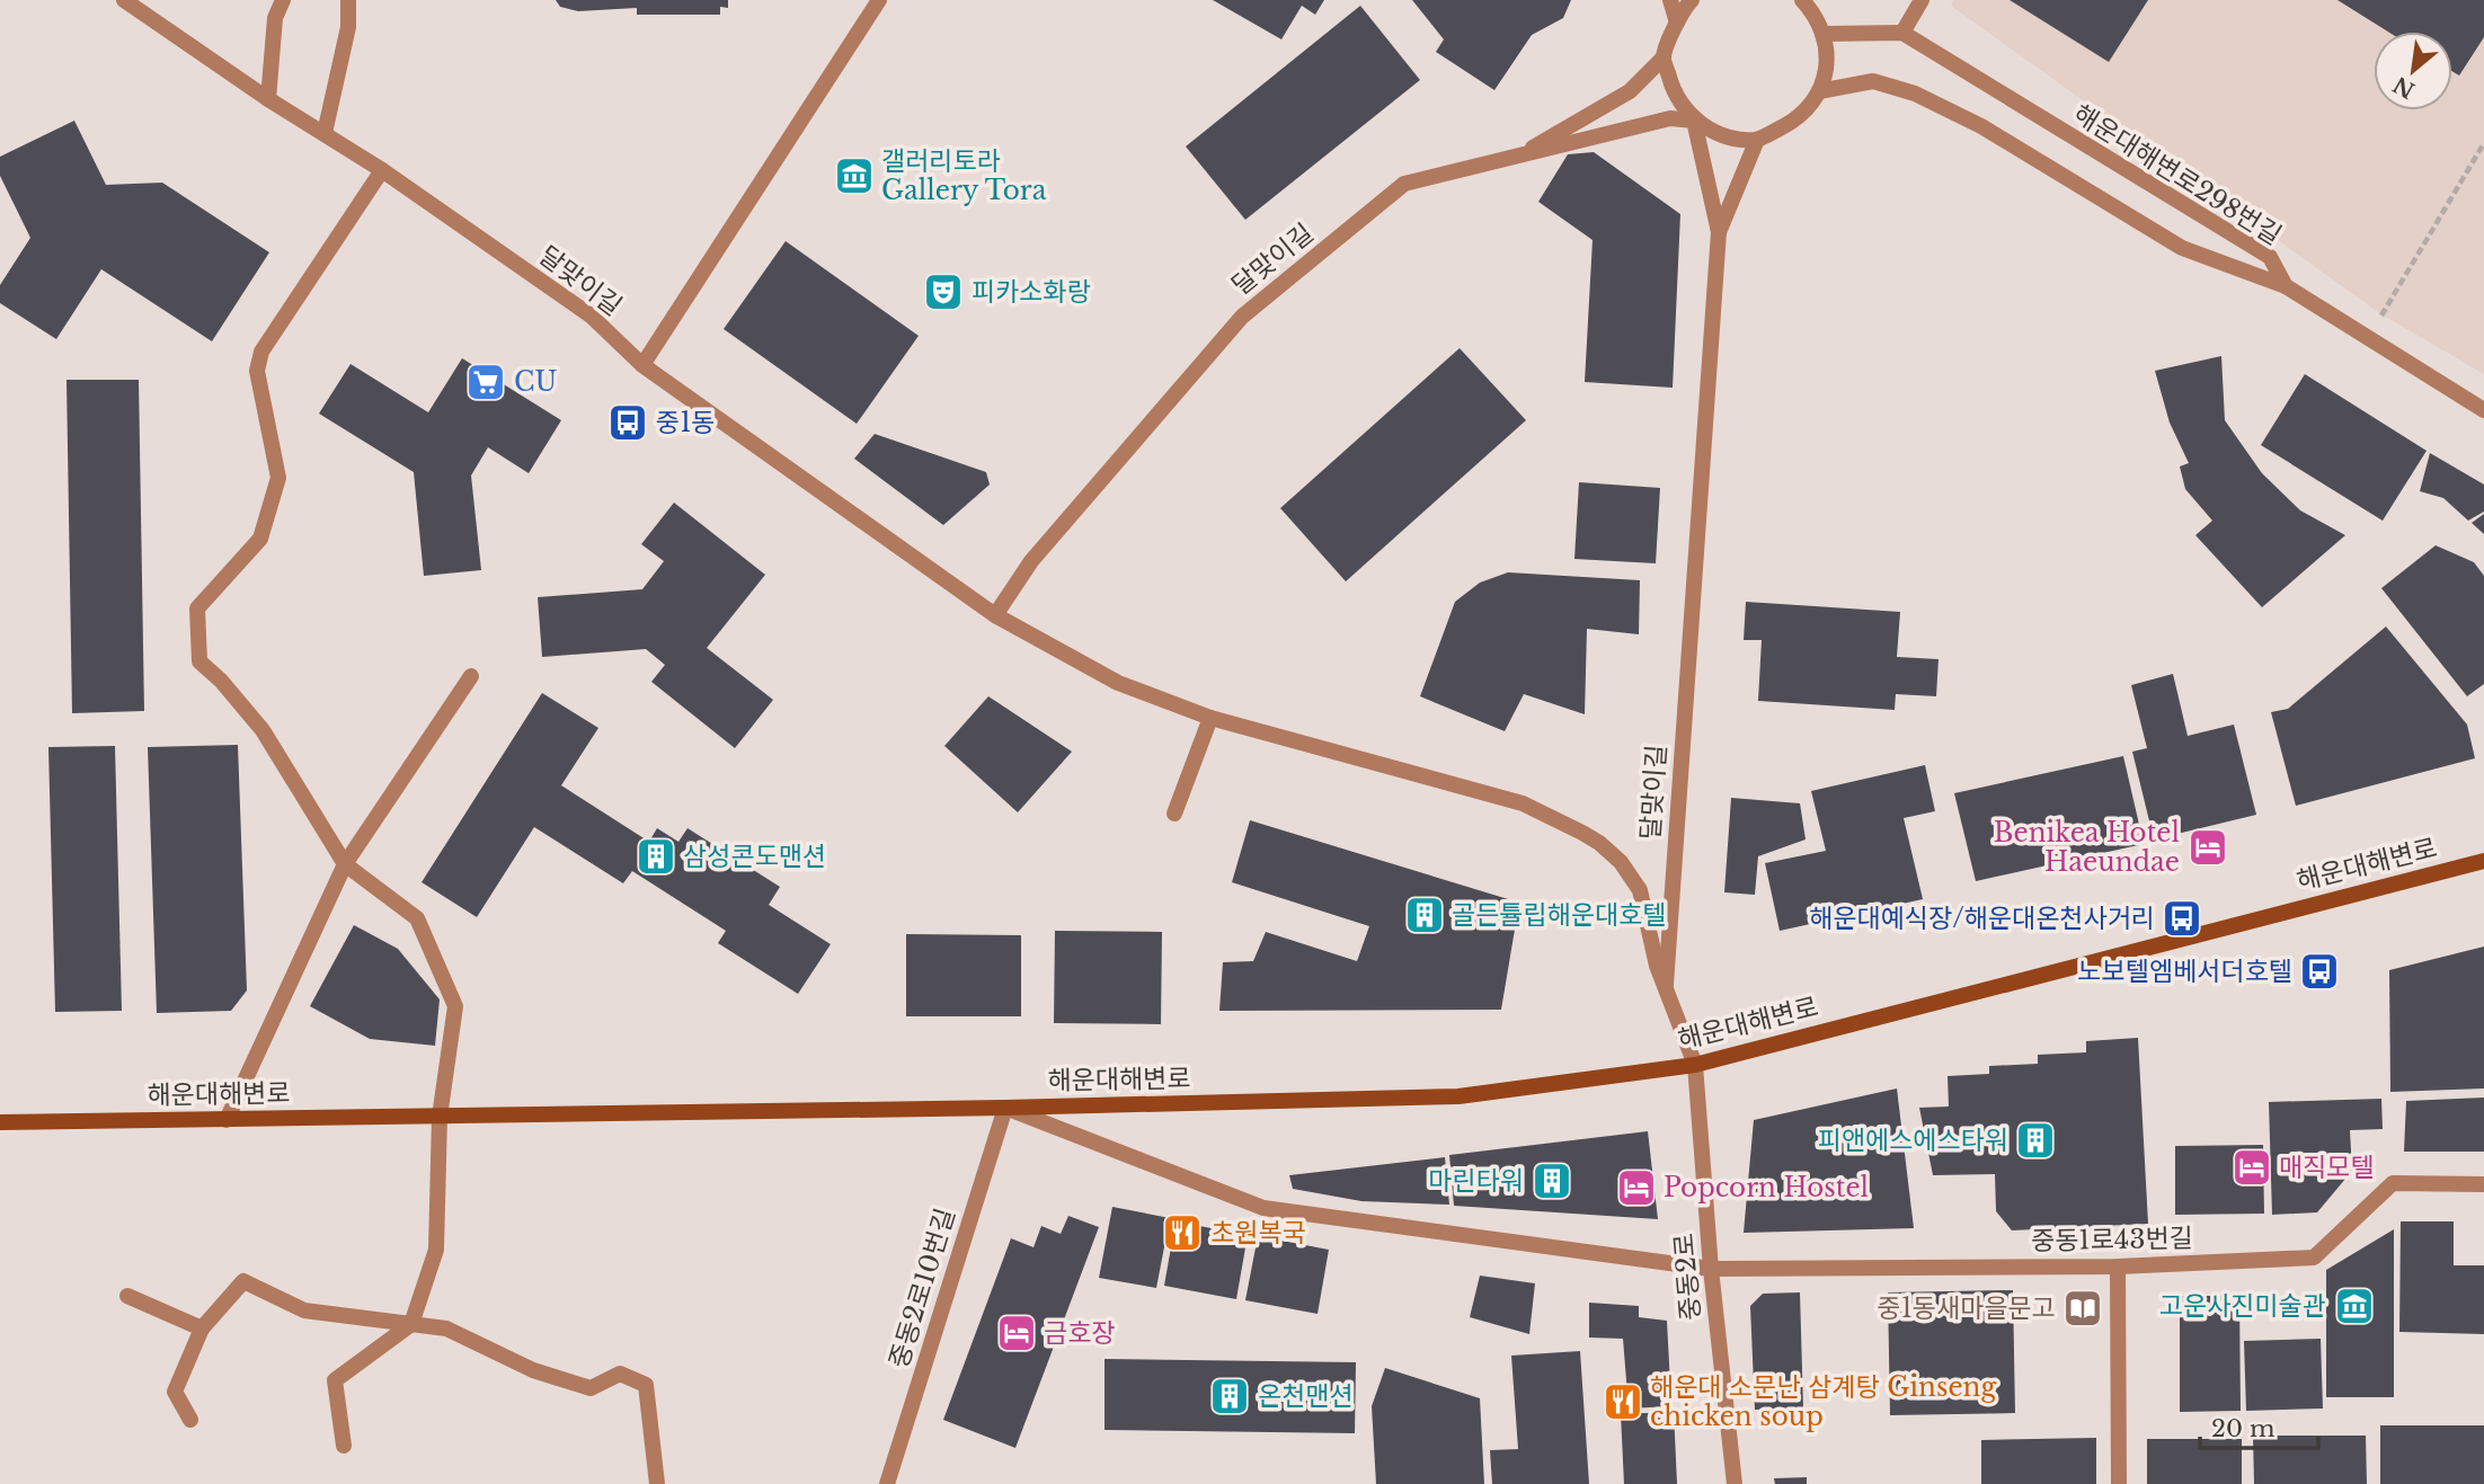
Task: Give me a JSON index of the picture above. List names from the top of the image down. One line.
{"streets":{"main road":["해운대해변로"],"street":["해운대해변로298번길","달맞이길","중동1로43번길","중동2로","중동2로10번길"]},"crossings":[["달맞이길","해운대해변로"],["달맞이길","중동2로"],["해운대해변로","중동1로43번길"],["해운대해변로","중동2로"],["해운대해변로","중동2로10번길"],["중동1로43번길","중동2로"]],"places":{"museum":["갤러리토라 Gallery Tora","고운사진미술관"],"theatre":["피카소화랑"],"supermarket":["CU"],"bus stop":["중1동","해운대예식장/해운대온천사거리","노보텔엠베서더호텔"],"hotel":["Benikea Hotel Haeundae","매직모텔","Popcorn Hostel","금호장"],"building":["삼성콘도맨션","골든튤립해운대호텔","피앤에스에스타워","마린타워","온천맨션"],"restaurant":["초원복국","해운대 소문난 삼계탕 Ginseng chicken soup"],"library":["중1동새마을문고"]},"scale_bar":"20 m","north":"bottom left"}
